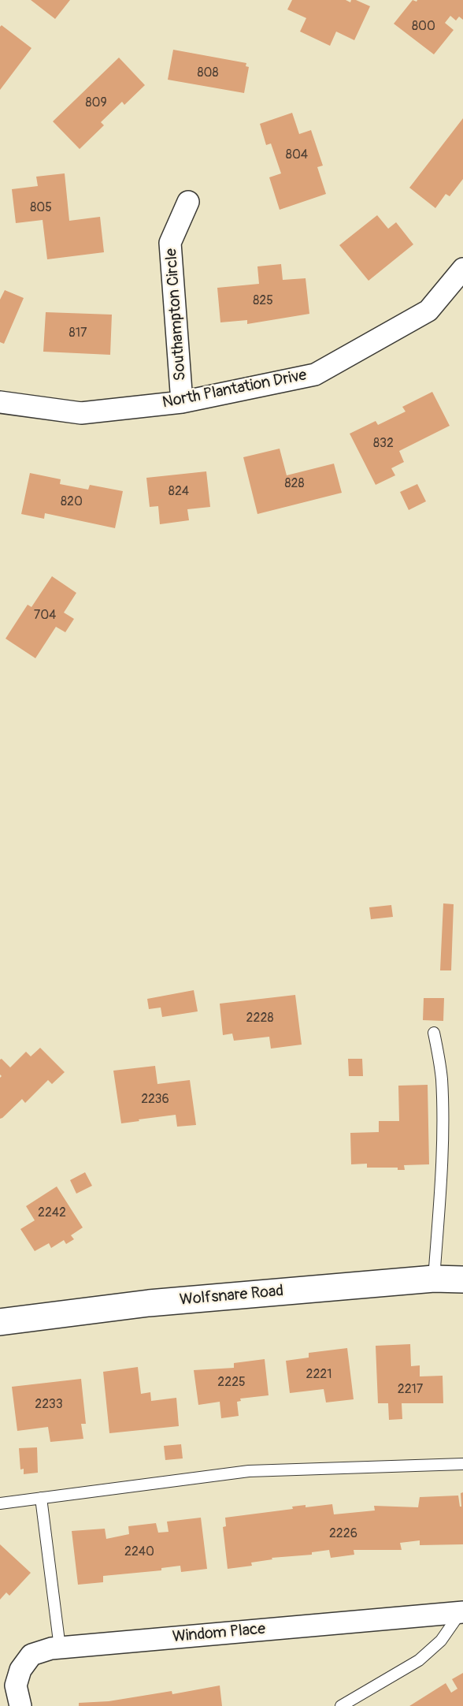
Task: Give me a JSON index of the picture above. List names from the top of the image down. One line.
{"streets":{"street":["Southampton Circle","North Plantation Drive","Wolfsnare Road","Windom Place"]},"crossings":[["Southampton Circle","North Plantation Drive"]],"house_numbers":["800","808","809","804","805","825","817","832","828","824","820","704","2228","2236","2242","2221","2225","2217","2233","2226","2240"]}
